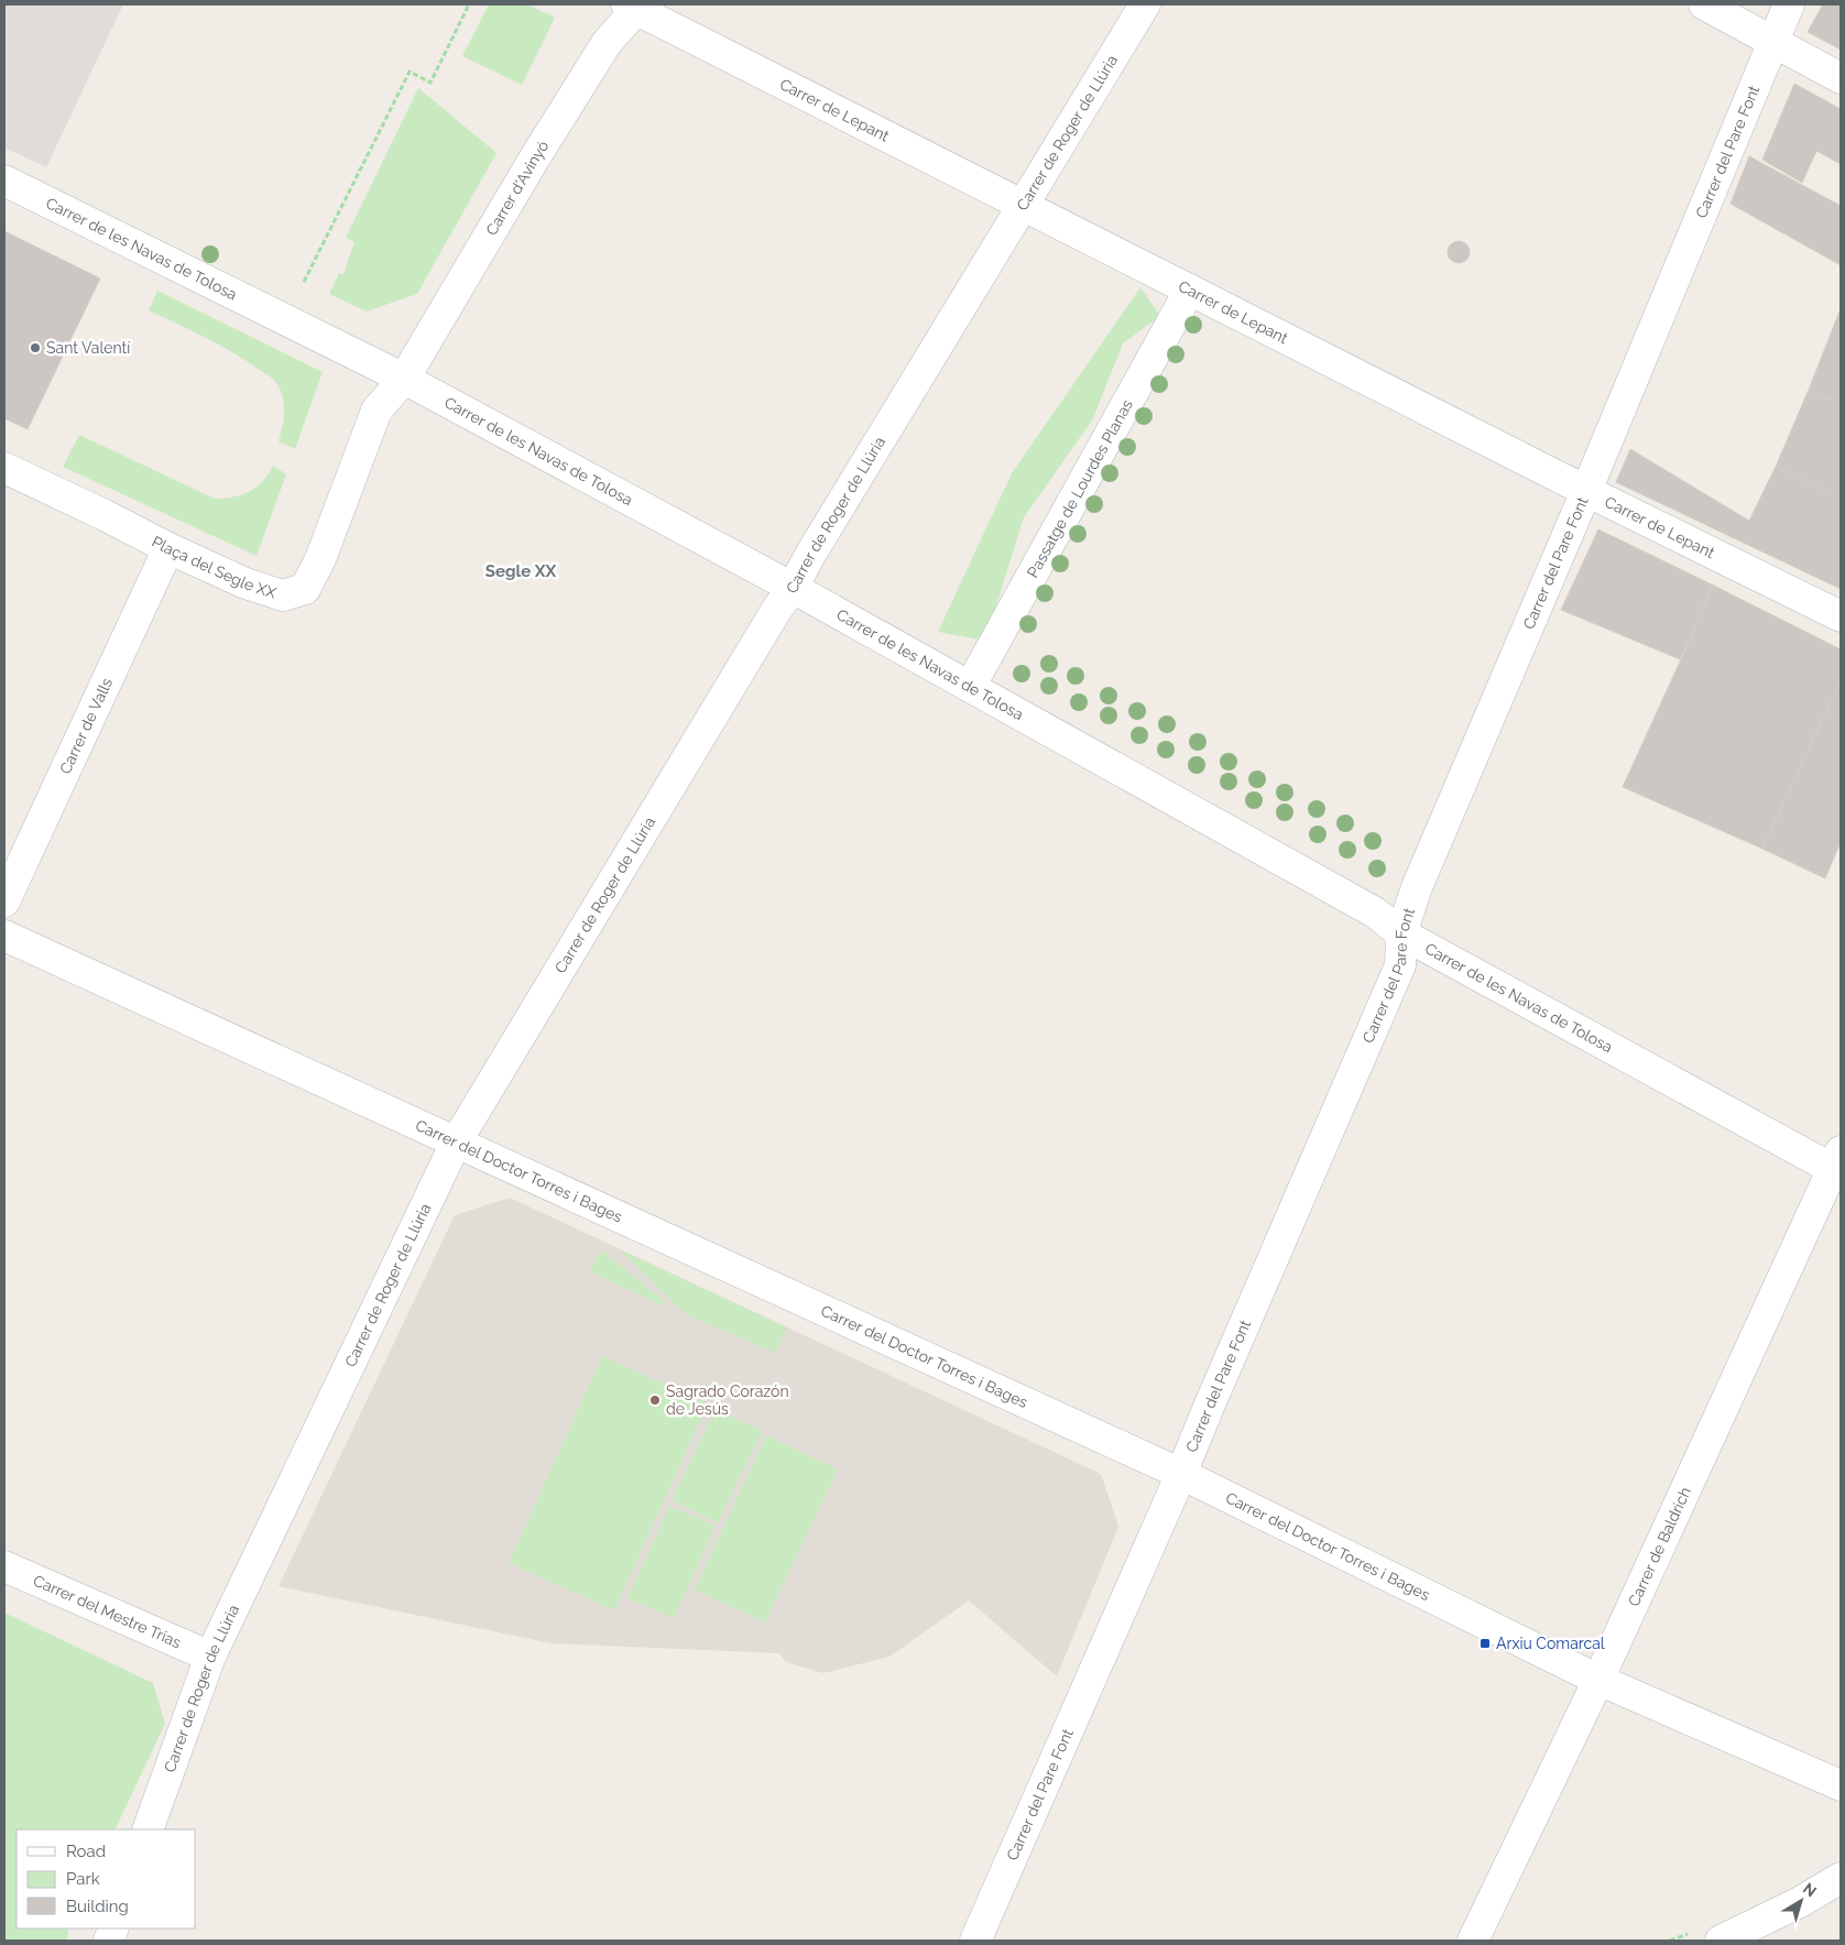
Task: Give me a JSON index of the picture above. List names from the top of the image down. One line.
{"streets":{"street":["Carrer de Lepant","Carrer de Roger de Llúria","Carrer del Pare Font","Carrer d'Avinyó","Carrer de les Navas de Tolosa","Passatge de Lourdes Planas","Plaça del Segle XX","Carrer de Valls","Carrer del Doctor Torres i Bages","Carrer de Baldrich","Carrer del Mestre Trias"]},"crossings":[["Carrer de Lepant","Carrer de Roger de Llúria"],["Carrer de Lepant","Carrer del Pare Font"],["Carrer de Lepant","Carrer d'Avinyó"],["Carrer de Lepant","Passatge de Lourdes Planas"],["Carrer de Roger de Llúria","Carrer de les Navas de Tolosa"],["Carrer de Roger de Llúria","Carrer del Doctor Torres i Bages"],["Carrer de Roger de Llúria","Carrer del Mestre Trias"],["Carrer del Pare Font","Carrer de les Navas de Tolosa"],["Carrer del Pare Font","Carrer del Doctor Torres i Bages"],["Carrer d'Avinyó","Carrer de les Navas de Tolosa"],["Carrer d'Avinyó","Plaça del Segle XX"],["Carrer de les Navas de Tolosa","Passatge de Lourdes Planas"],["Carrer de les Navas de Tolosa","Plaça del Segle XX"],["Carrer de les Navas de Tolosa","Carrer de Baldrich"],["Plaça del Segle XX","Carrer de Valls"],["Carrer del Doctor Torres i Bages","Carrer de Baldrich"]],"districts":["Segle XX"],"places":{"other":["Sant Valentí","Sagrado Corazón de Jesús"],"transit":["Arxiu Comarcal"]},"legend":["Road","Park","Building"],"north":"top right"}
